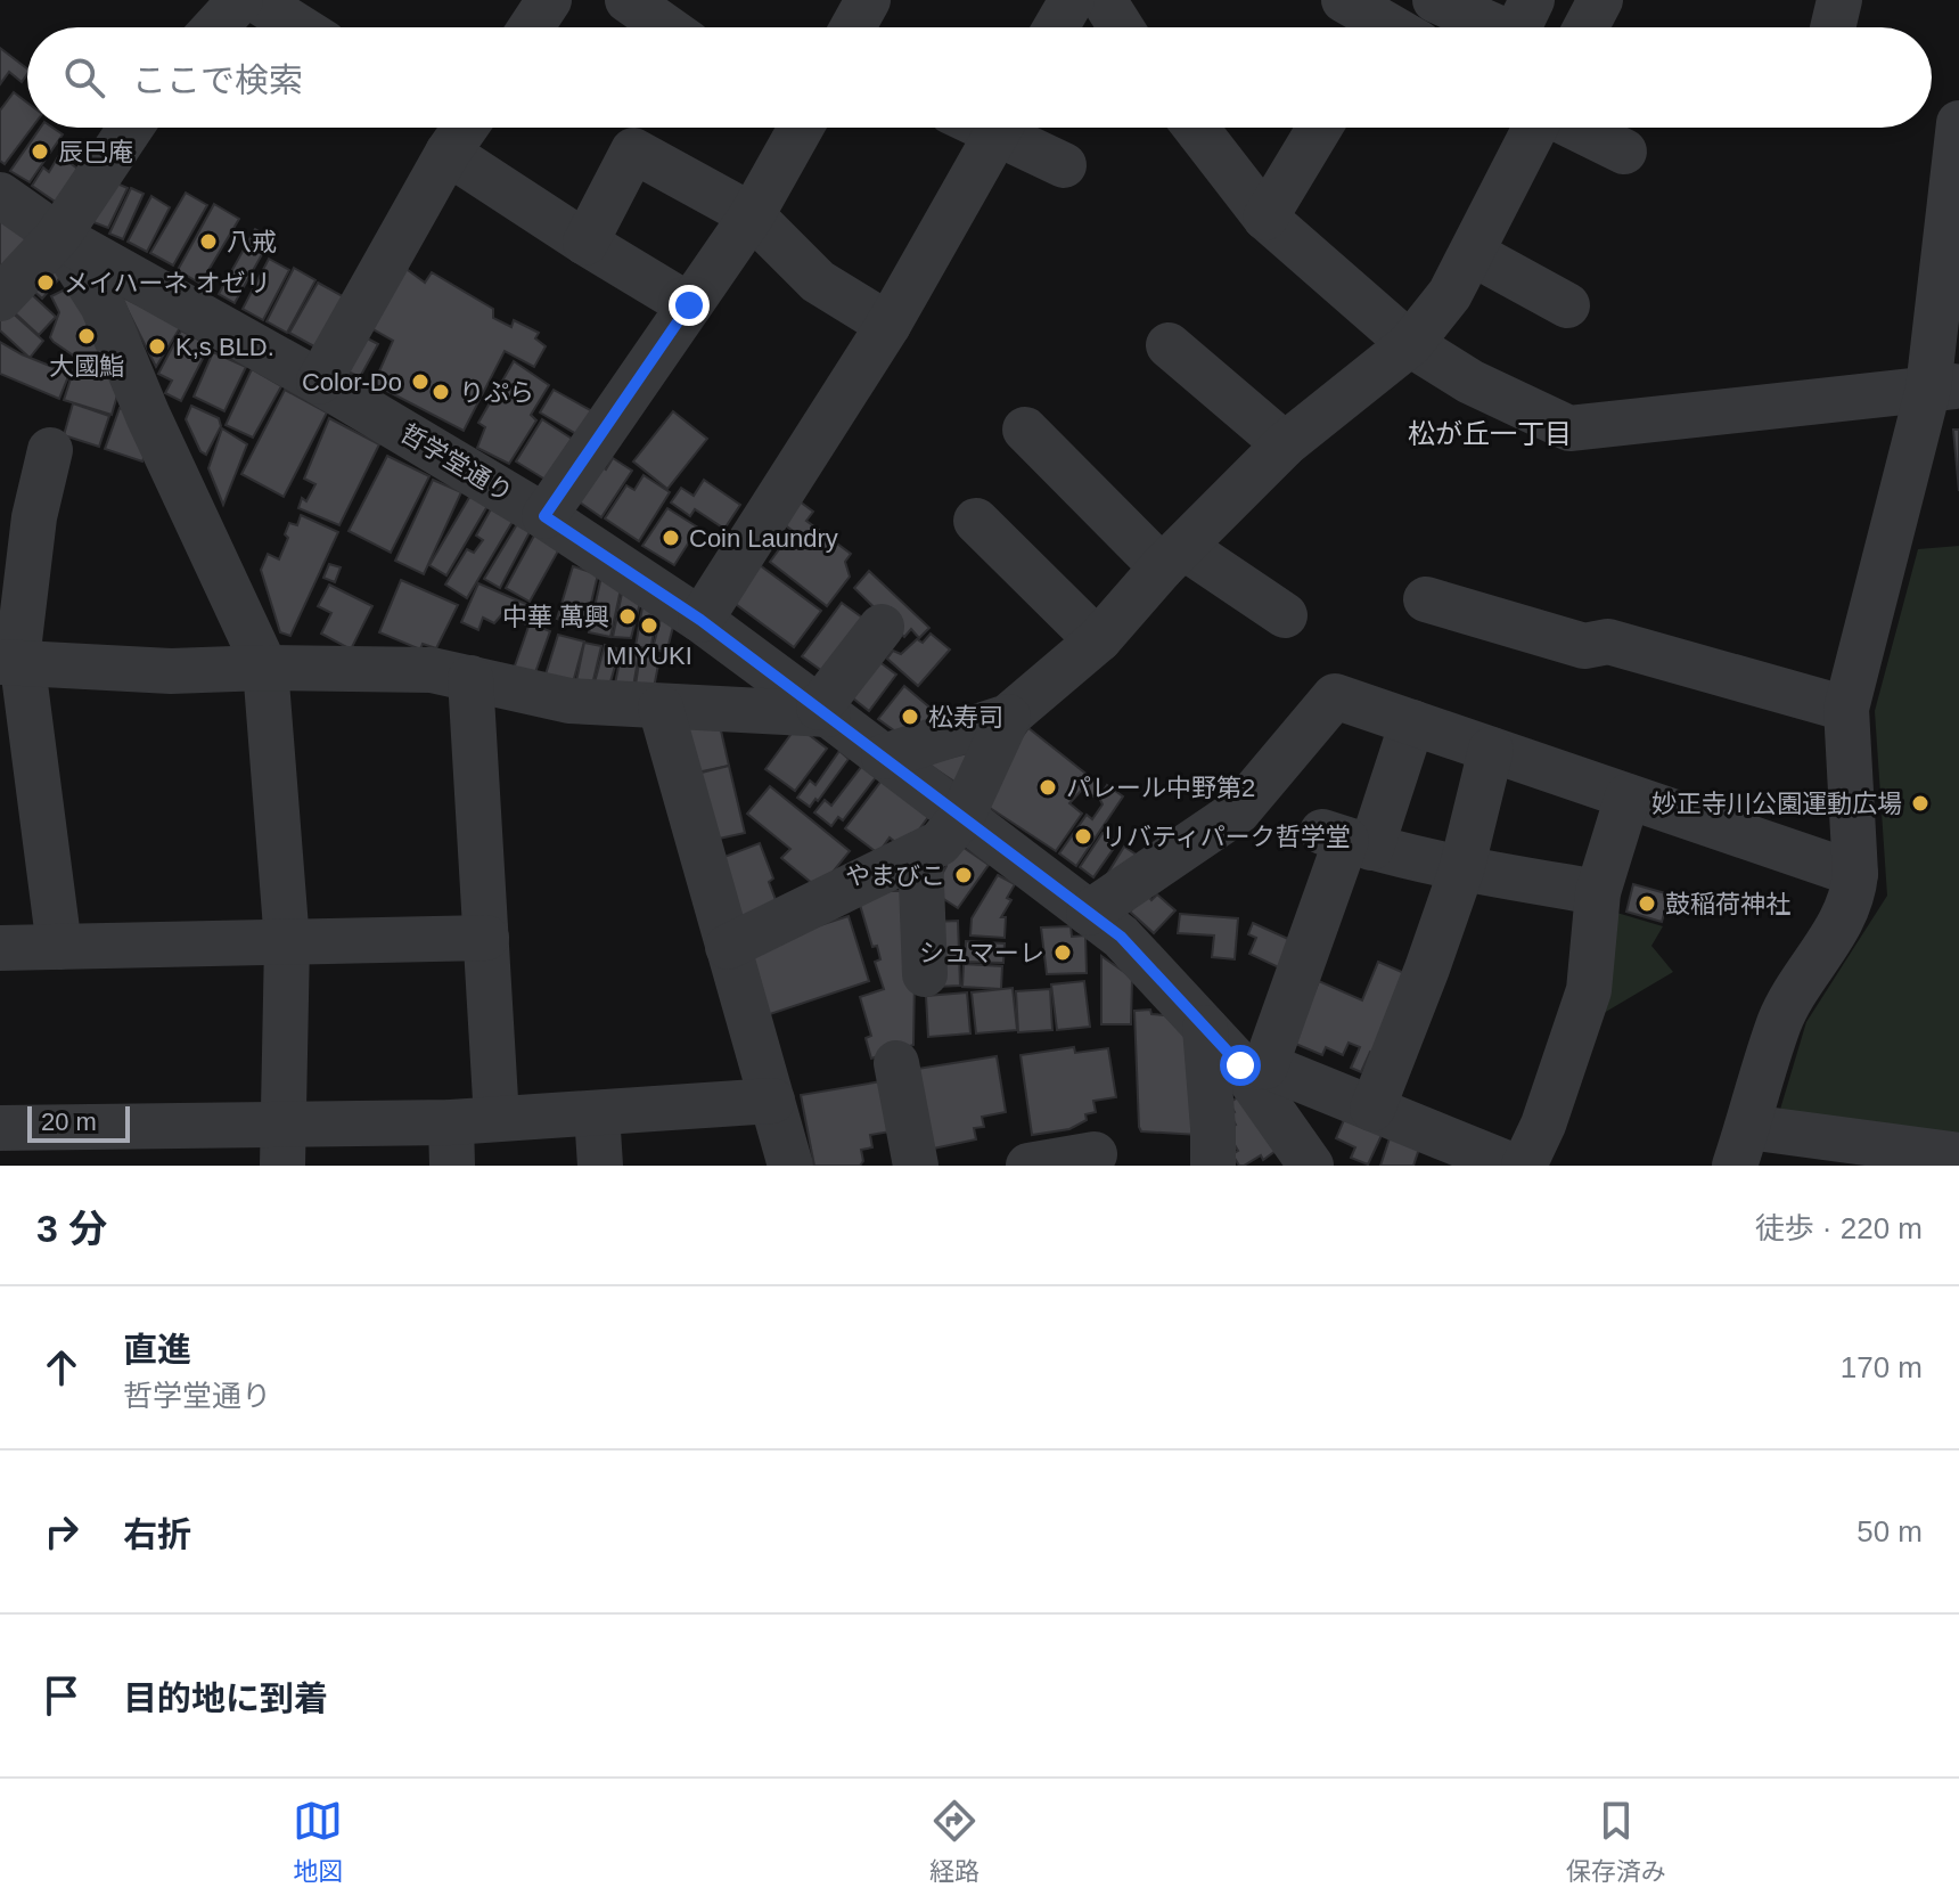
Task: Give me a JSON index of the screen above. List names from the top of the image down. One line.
{"streets":{"street":["哲学堂通り"]},"districts":["松が丘一丁目"],"places":["辰巳庵","八戒","メイハーネ オゼリ","大國鮨","K,s BLD.","Color-Do","りぷら","Coin Laundry","中華 萬興","MIYUKI","松寿司","パレール中野第2","妙正寺川公園運動広場","リバティパーク哲学堂","やまびこ","鼓稲荷神社","シュマーレ"],"scale_bar":"20 m","page":{"search":"ここで検索","scale":"20 m","heading":["3 分","徒歩 · 220 m"],"list":[["直進","哲学堂通り","170 m"],["右折","50 m"],"目的地に到着"],"nav":["地図","経路","保存済み"]}}
